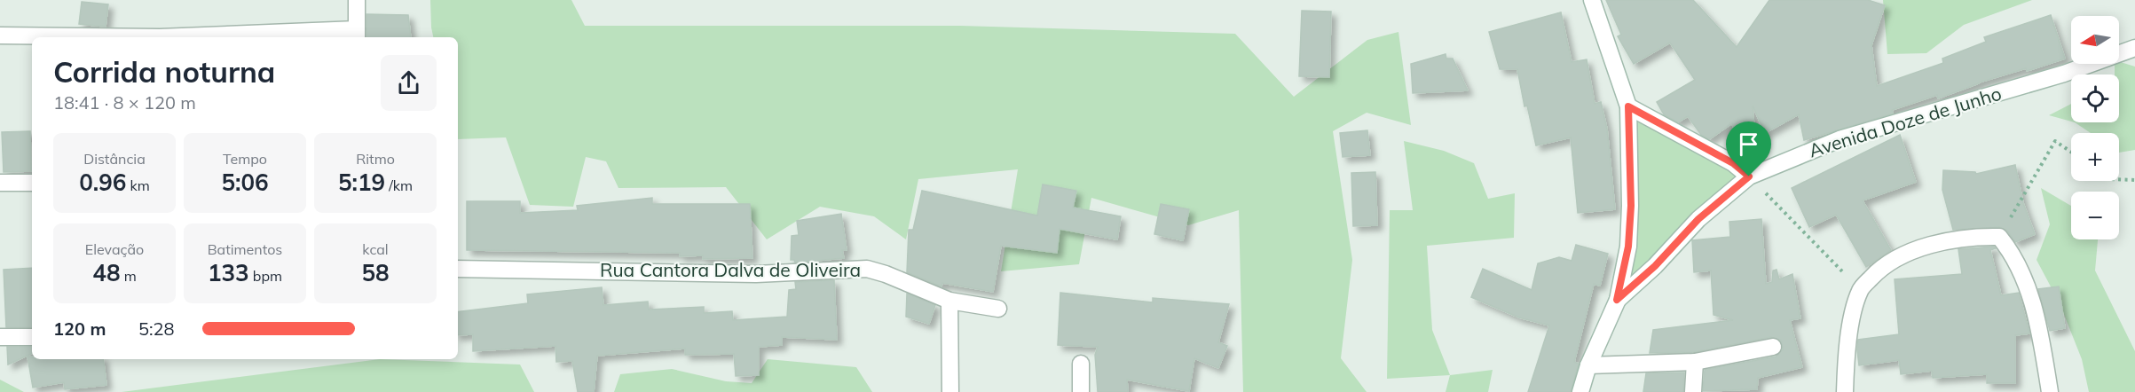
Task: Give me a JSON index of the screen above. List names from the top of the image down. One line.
{"streets":{"street":["Avenida Doze de Junho","Rua Cantora Dalva de Oliveira"]},"north":"left","page":{"map_buttons":["+","−"],"heading":["Corrida noturna","18:41 · 8 × 120 m"],"stats":[["Distância","0.96 km"],["Tempo","5:06"],["Ritmo","5:19 /km"],["Elevação","48 m"],["Batimentos","133 bpm"],["kcal","58"]],"list":[{"name":"120 m","note":"5:28"}]}}
